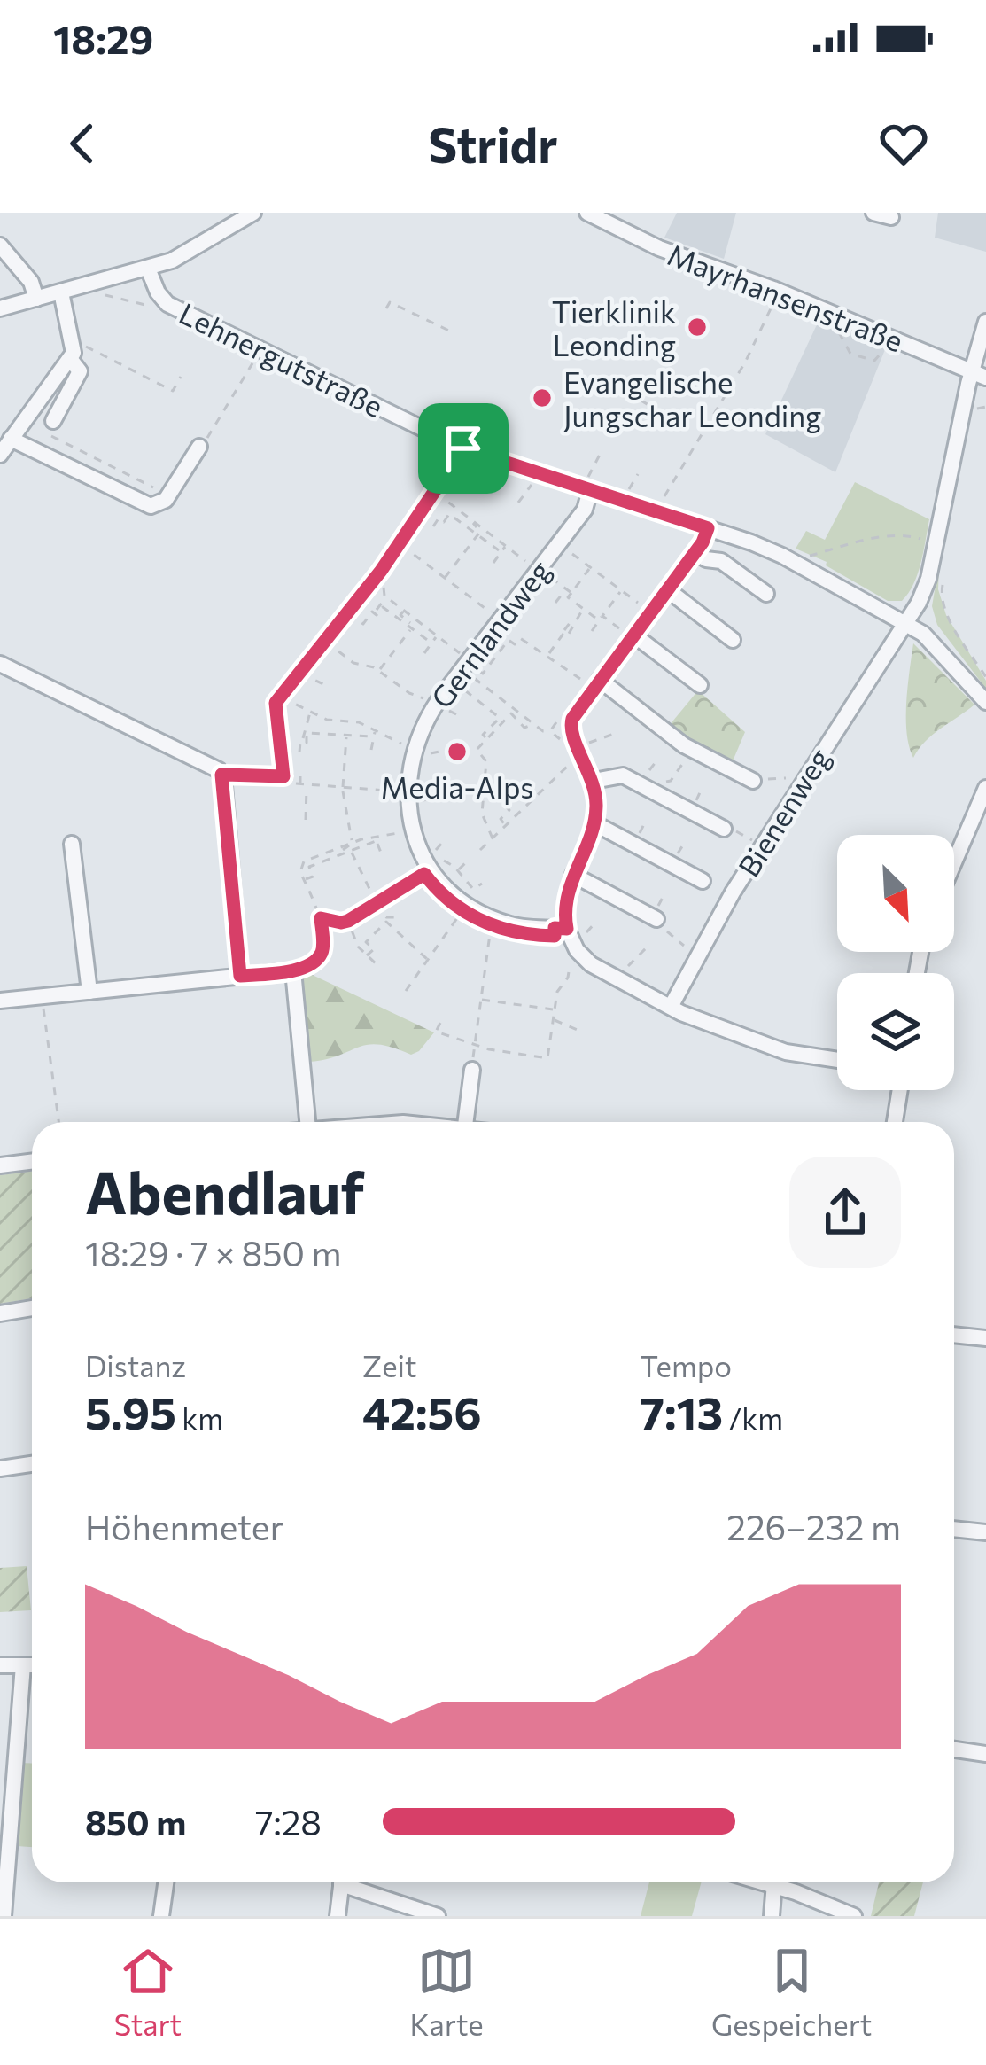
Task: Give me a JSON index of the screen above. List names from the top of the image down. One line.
{"streets":{"street":["Mayrhansenstraße","Lehnergutstraße","Gernlandweg","Bienenweg"]},"crossings":[["Mayrhansenstraße","Bienenweg"],["Lehnergutstraße","Gernlandweg"],["Lehnergutstraße","Bienenweg"]],"places":["Tierklinik Leonding","Evangelische Jungschar Leonding","Media-Alps"],"north":"bottom right","page":{"status":"18:29","header":"Stridr","heading":["Abendlauf","18:29 · 7 × 850 m"],"stats":[["Distanz","5.95 km"],["Zeit","42:56"],["Tempo","7:13 /km"]],"chart":["Höhenmeter","226–232 m"],"list":[{"name":"850 m","note":"7:28"}],"tabs":["Start","Karte","Gespeichert"]}}
